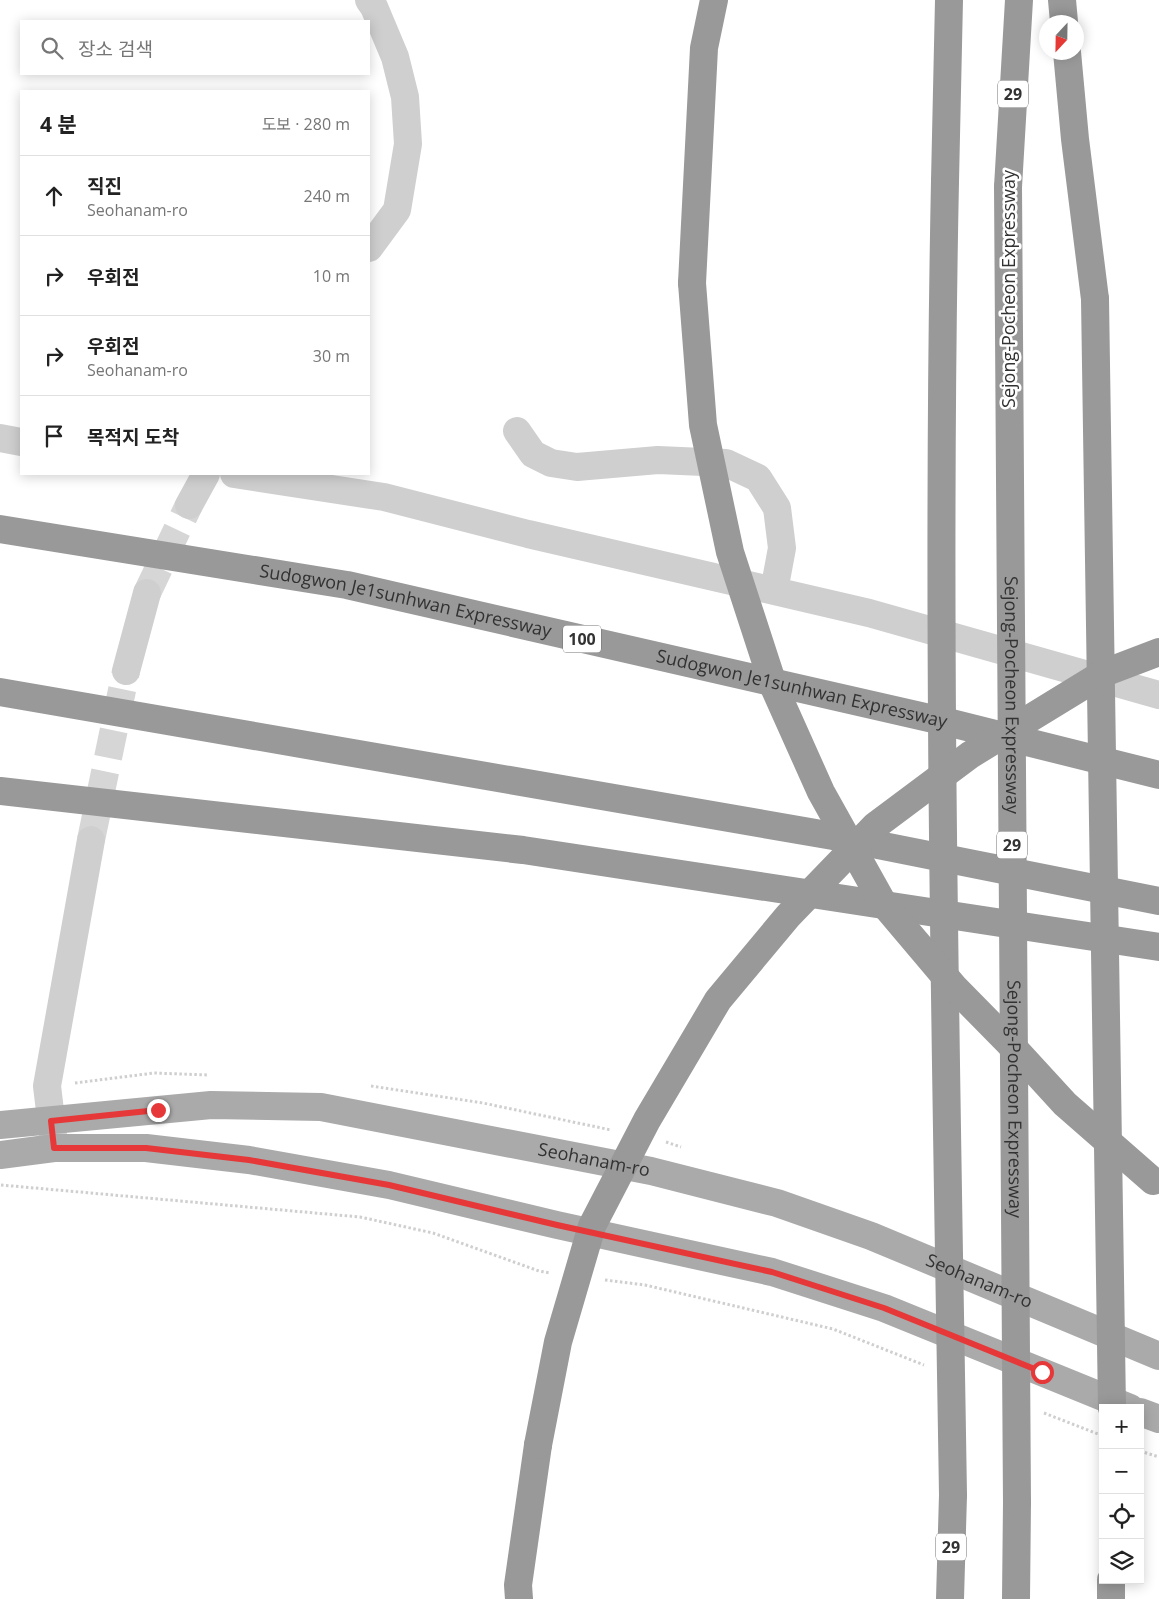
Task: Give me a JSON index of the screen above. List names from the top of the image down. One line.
{"streets":{"highway":["29","Sejong-Pocheon Expressway","Sudogwon Je1sunhwan Expressway","100"],"main road":["Seohanam-ro"]},"north":"bottom","page":{"search":"장소 검색","heading":["4 분","도보 · 280 m"],"list":[["직진","Seohanam-ro","240 m"],["우회전","10 m"],["우회전","Seohanam-ro","30 m"],"목적지 도착"],"map_buttons":["+","−"]}}
